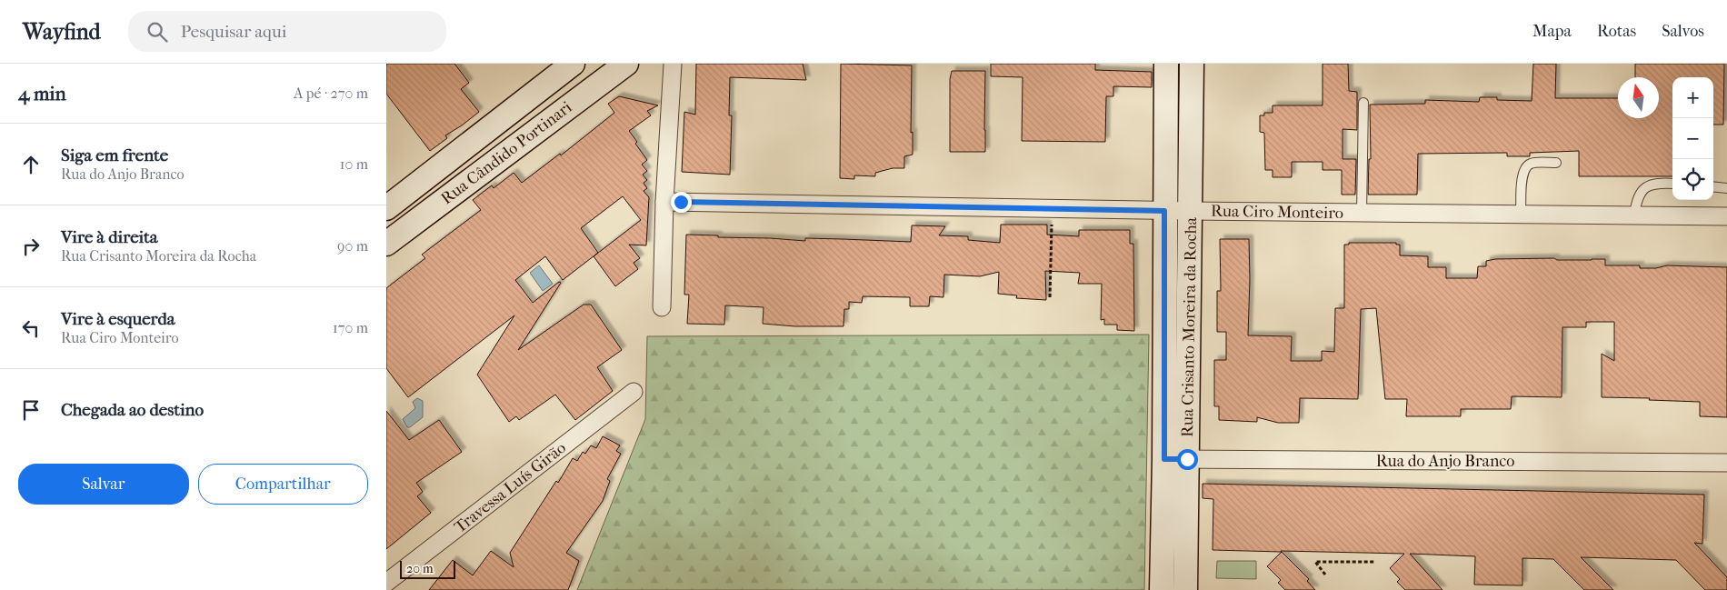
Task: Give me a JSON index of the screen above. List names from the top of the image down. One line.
{"streets":{"main road":["Rua Cândido Portinari","Rua Crisanto Moreira da Rocha"],"street":["Rua Ciro Monteiro","Rua do Anjo Branco","Travessa Luís Girão"]},"crossings":[["Rua Ciro Monteiro","Rua Crisanto Moreira da Rocha"],["Rua Crisanto Moreira da Rocha","Rua do Anjo Branco"]],"scale_bar":"20 m","north":"top","page":{"header":"Wayfind","search":"Pesquisar aqui","nav":["Mapa","Rotas","Salvos"],"heading":["4 min","A pé · 270 m"],"map_buttons":["+","−"],"list":[["Siga em frente","Rua do Anjo Branco","10 m"],["Vire à direita","Rua Crisanto Moreira da Rocha","90 m"],["Vire à esquerda","Rua Ciro Monteiro","170 m"],"Chegada ao destino"],"buttons":["Salvar","Compartilhar"],"scale":"20 m"}}
